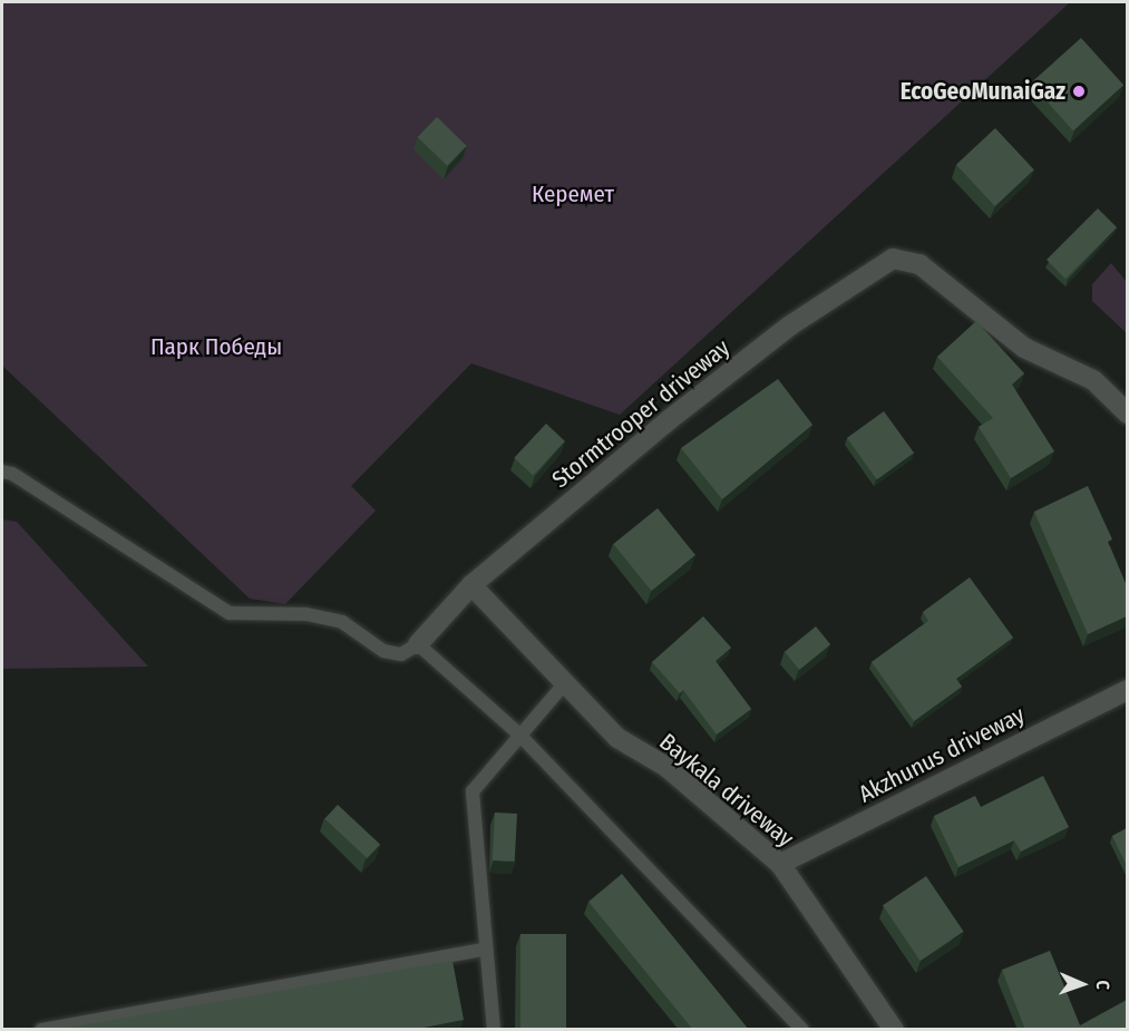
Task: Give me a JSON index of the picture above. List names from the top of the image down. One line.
{"streets":{"street":["Stormtrooper driveway","Akzhunus driveway","Baykala driveway"]},"crossings":[["Stormtrooper driveway","Baykala driveway"],["Akzhunus driveway","Baykala driveway"]],"parks":["Керемет","Парк Победы"],"places":["EcoGeoMunaiGaz"],"north":"right"}
